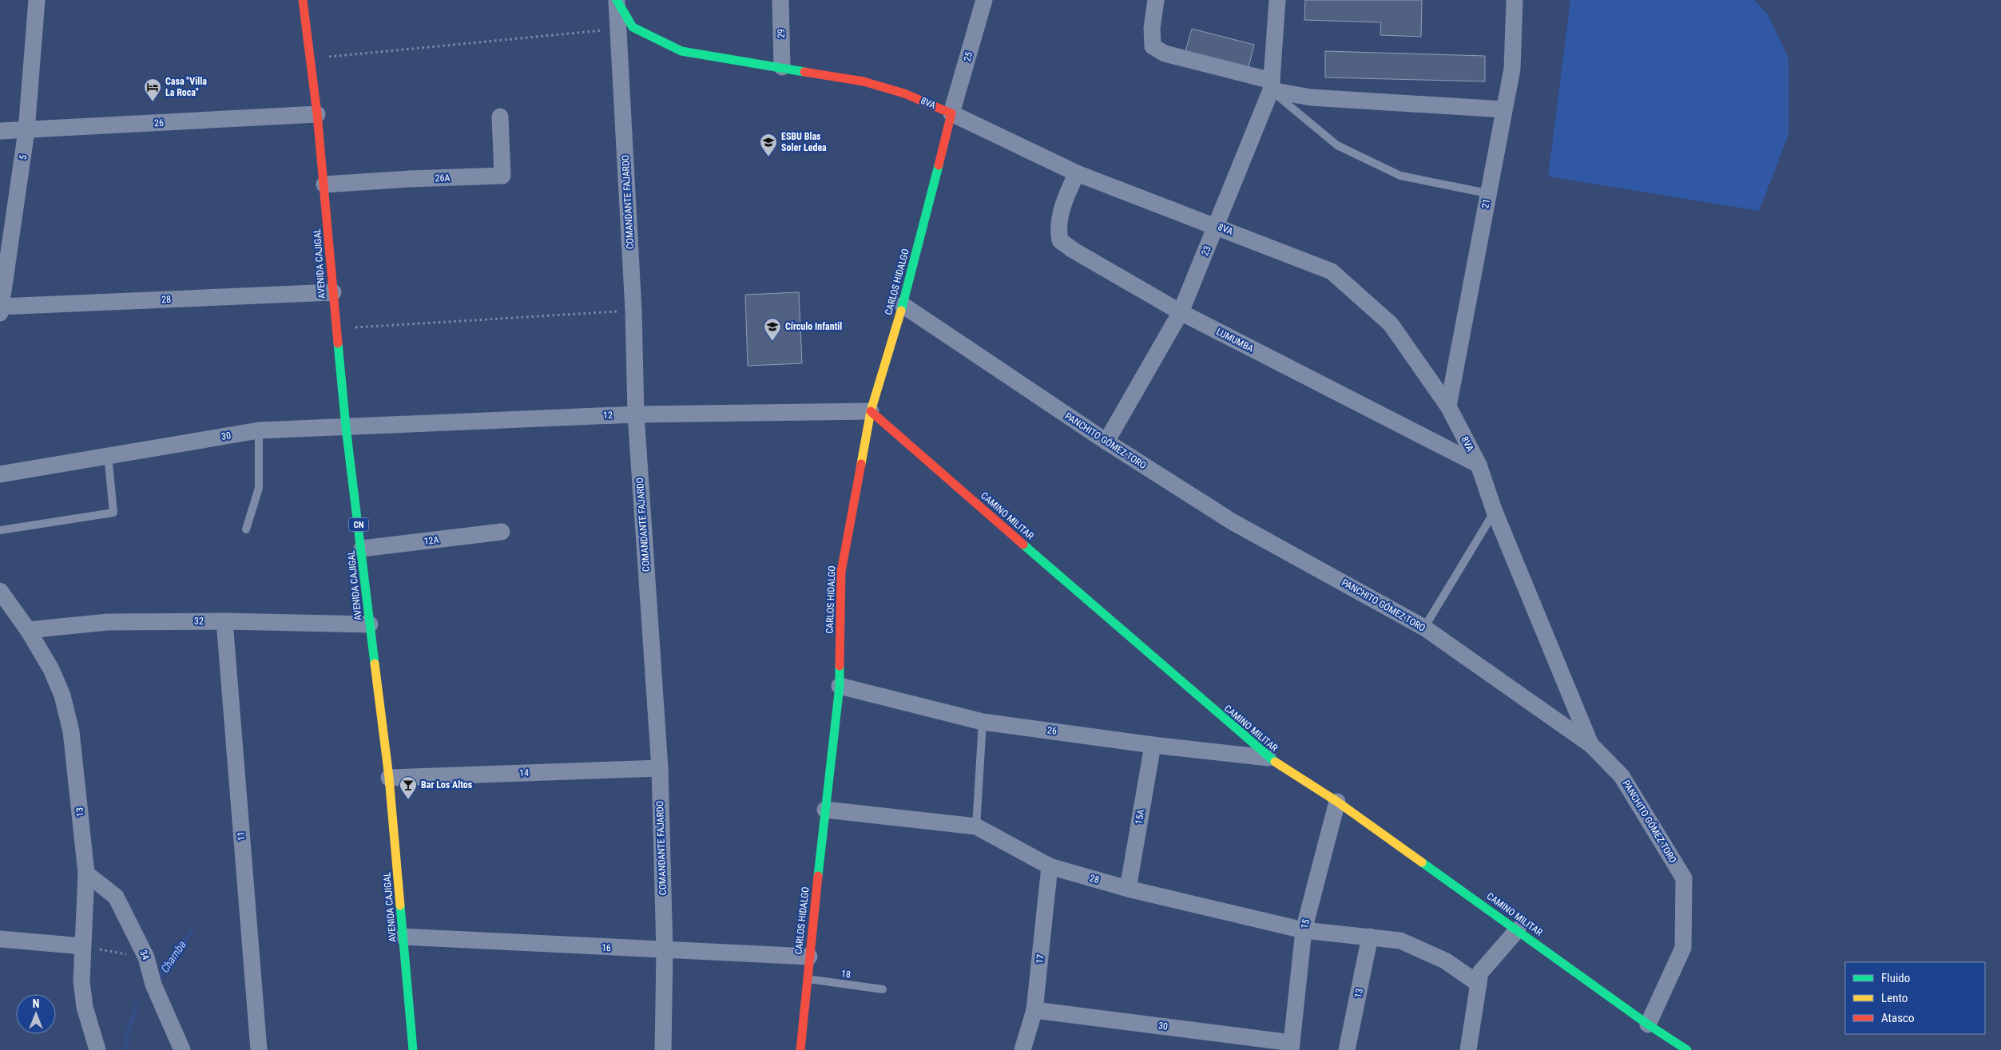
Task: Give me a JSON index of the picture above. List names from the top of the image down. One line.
{"streets":{"main road":["8VA","AVENIDA CAJIGAL","CARLOS HIDALGO","CAMINO MILITAR","CN"],"street":["29","25","26","5","26A","COMANDANTE FAJARDO","21","23","28","LUMUMBA","12","30","PANCHITO GÓMEZ TORO","12A","32","14","13","15A","11","15","16","34","17"],"lane":["18"]},"crossings":[["29","8VA"],["25","8VA"],["25","CARLOS HIDALGO"],["8VA","COMANDANTE FAJARDO"],["8VA","21"],["8VA","23"],["8VA","CARLOS HIDALGO"],["8VA","LUMUMBA"],["8VA","PANCHITO GÓMEZ TORO"],["26","5"],["26","AVENIDA CAJIGAL"],["26","CARLOS HIDALGO"],["26","CAMINO MILITAR"],["26","15A"],["5","28"],["26A","AVENIDA CAJIGAL"],["COMANDANTE FAJARDO","12"],["COMANDANTE FAJARDO","14"],["COMANDANTE FAJARDO","16"],["23","LUMUMBA"],["23","PANCHITO GÓMEZ TORO"],["AVENIDA CAJIGAL","28"],["AVENIDA CAJIGAL","12"],["AVENIDA CAJIGAL","30"],["AVENIDA CAJIGAL","12A"],["AVENIDA CAJIGAL","32"],["AVENIDA CAJIGAL","14"],["AVENIDA CAJIGAL","16"],["CARLOS HIDALGO","28"],["CARLOS HIDALGO","12"],["CARLOS HIDALGO","PANCHITO GÓMEZ TORO"],["CARLOS HIDALGO","CAMINO MILITAR"],["CARLOS HIDALGO","16"],["CARLOS HIDALGO","18"],["28","13"],["28","15A"],["28","15"],["28","17"],["12","30"],["12","CAMINO MILITAR"],["30","15"],["30","17"],["PANCHITO GÓMEZ TORO","CAMINO MILITAR"],["CAMINO MILITAR","15"],["32","13"],["32","11"],["13","34"]],"water":["Charnba"],"places":{"hotel":["Casa \"Villa La Roca\""],"school or university":["ESBU Blas Soler Ledea","Círculo Infantil"],"bar":["Bar Los Altos"]},"legend":["Fluido","Lento","Atasco"],"north":"top"}
